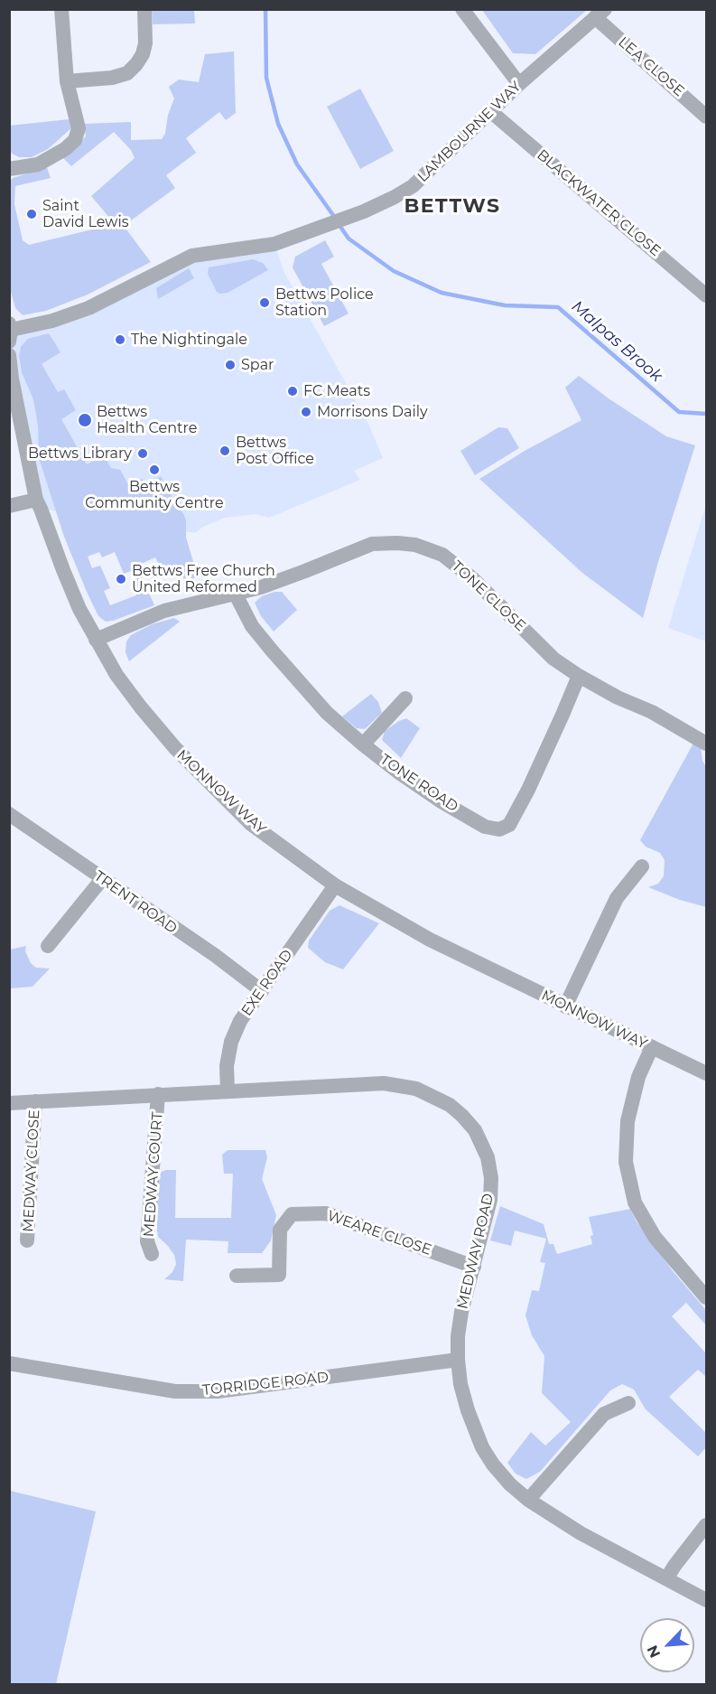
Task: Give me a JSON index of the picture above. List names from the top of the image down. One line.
{"streets":{"street":["LEA CLOSE","LAMBOURNE WAY","BLACKWATER CLOSE","TONE CLOSE","TONE ROAD","MONNOW WAY","TRENT ROAD","EXE ROAD","MEDWAY CLOSE","MEDWAY COURT","WEARE CLOSE","MEDWAY ROAD","TORRIDGE ROAD"]},"crossings":[["LEA CLOSE","LAMBOURNE WAY"],["LAMBOURNE WAY","BLACKWATER CLOSE"],["TONE CLOSE","TONE ROAD"],["TONE CLOSE","MONNOW WAY"],["MONNOW WAY","EXE ROAD"],["TRENT ROAD","EXE ROAD"],["EXE ROAD","MEDWAY ROAD"],["MEDWAY CLOSE","MEDWAY ROAD"],["MEDWAY COURT","MEDWAY ROAD"],["WEARE CLOSE","MEDWAY ROAD"],["MEDWAY ROAD","TORRIDGE ROAD"]],"districts":["BETTWS"],"water":["Malpas Brook"],"places":["Saint David Lewis","Bettws Police Station","The Nightingale","Spar","FC Meats","Morrisons Daily","Bettws Health Centre","Bettws Post Office","Bettws Library","Bettws Community Centre","Bettws Free Church United Reformed"],"north":"bottom left"}
